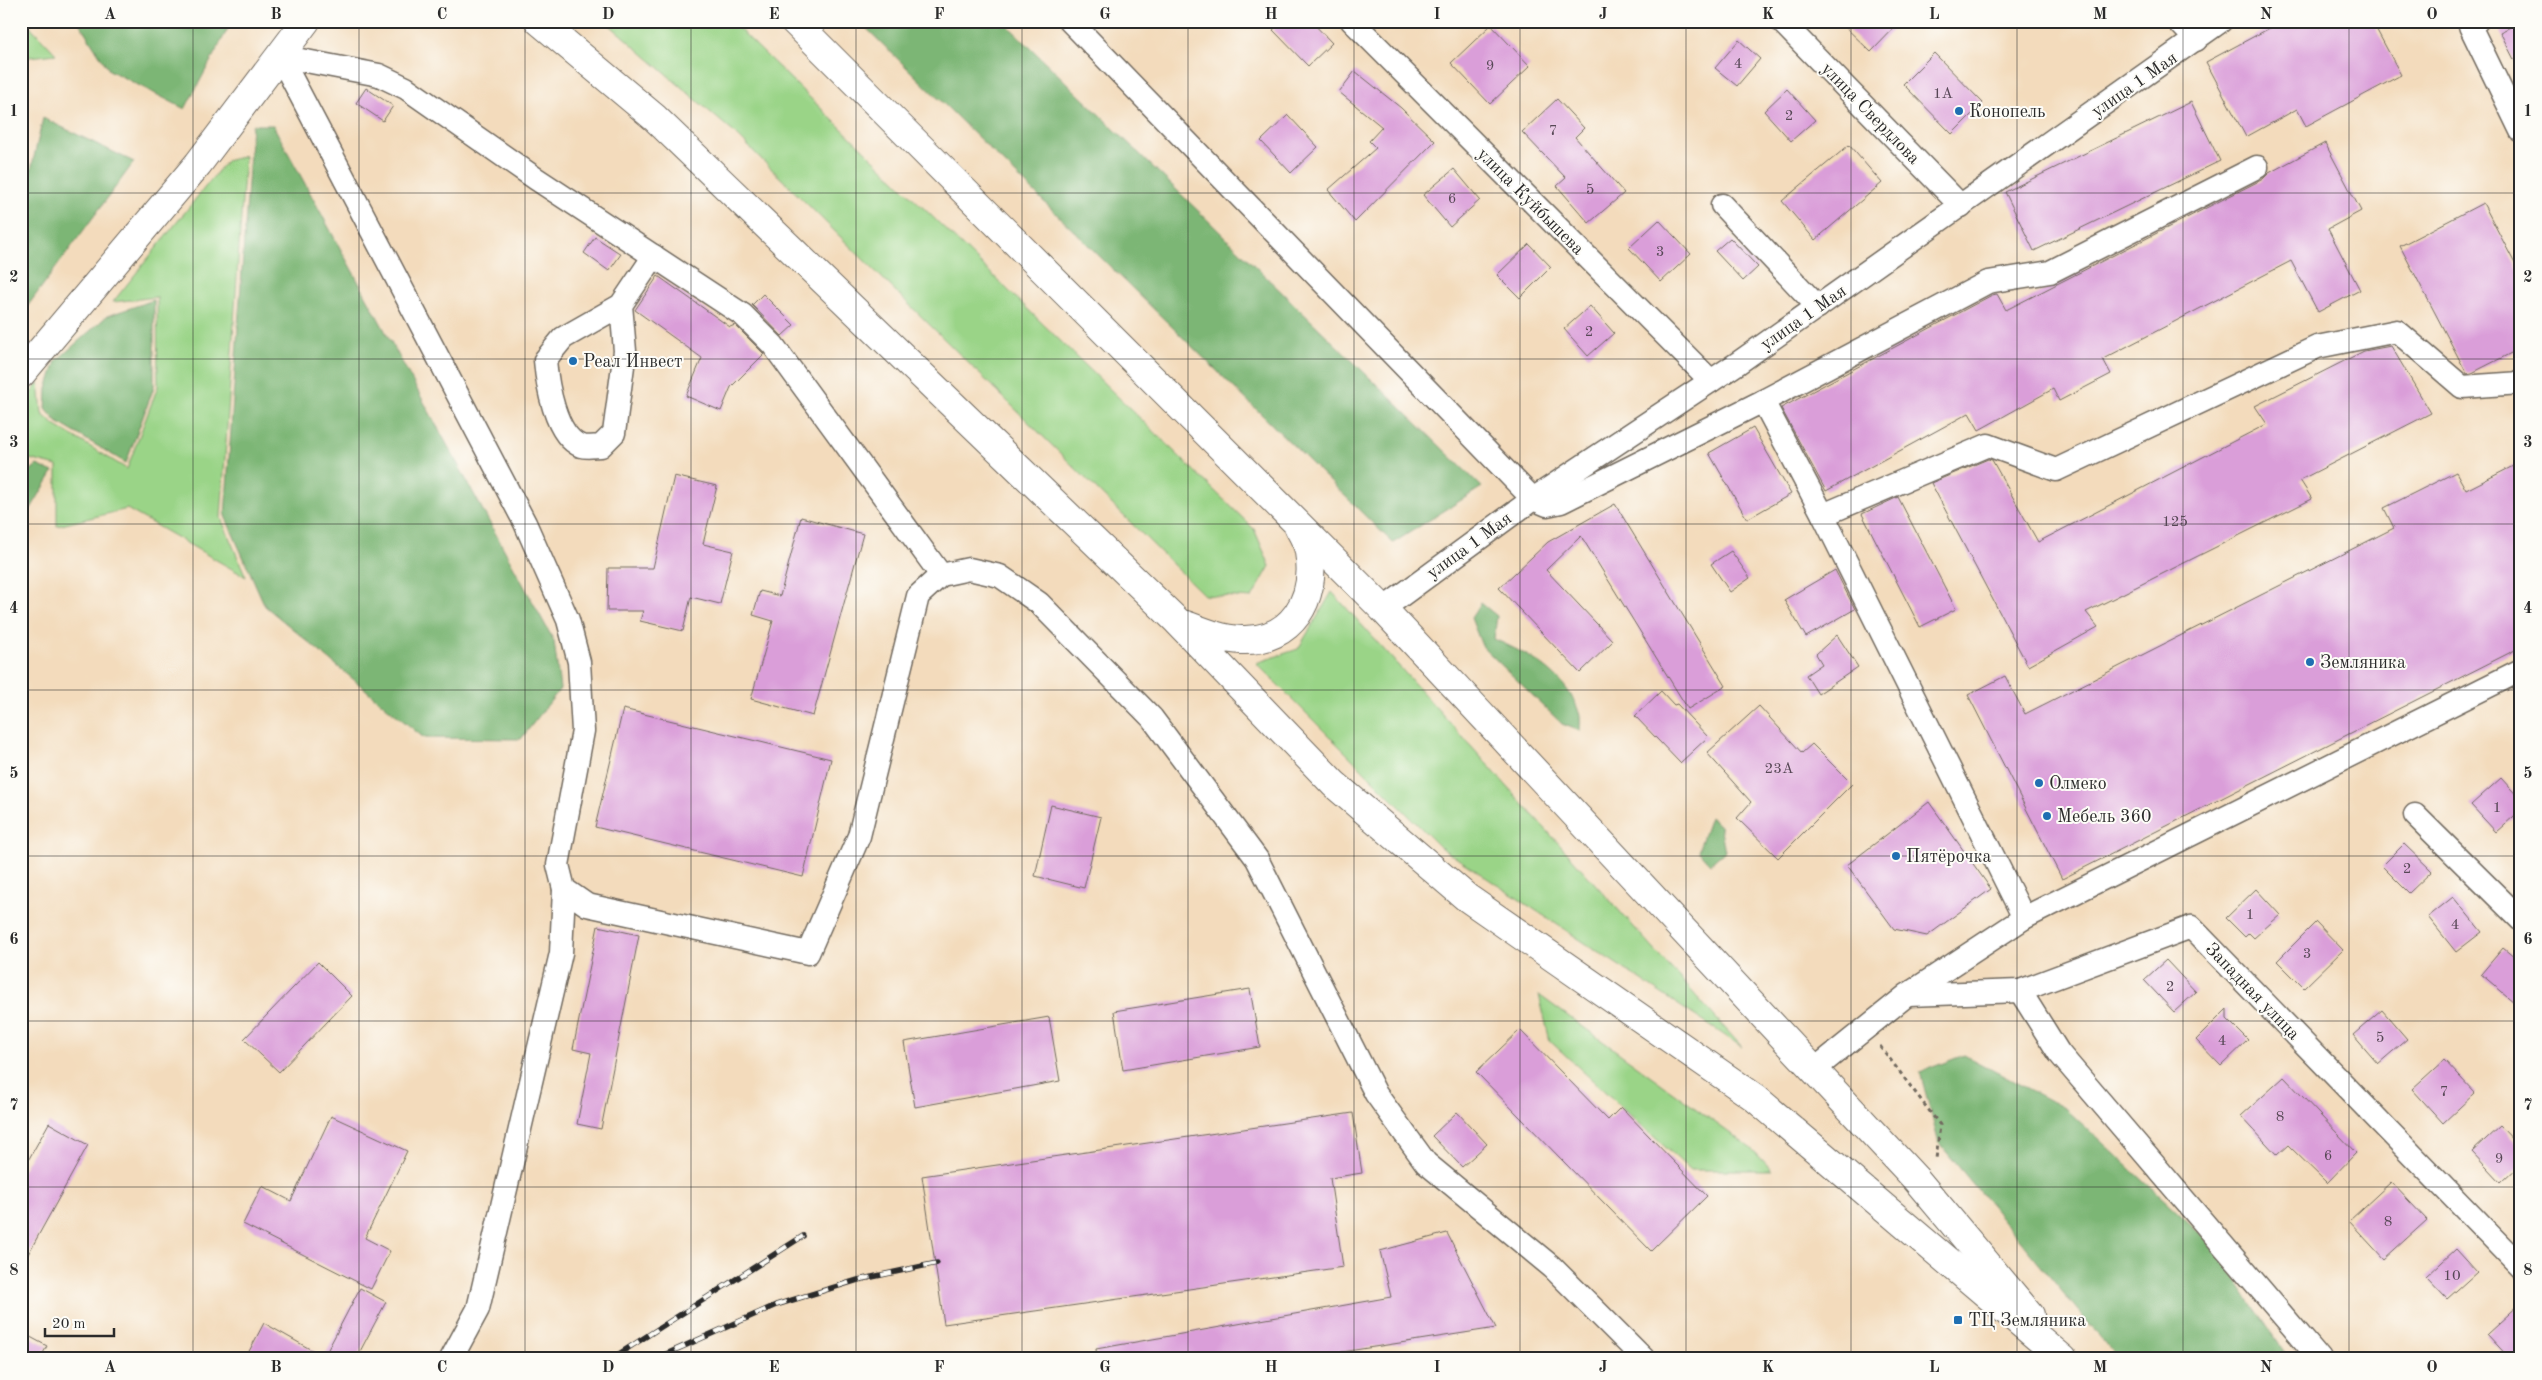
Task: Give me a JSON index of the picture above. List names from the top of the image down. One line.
{"streets":{"street":["улица 1 Мая","улица Свердлова","улица Куйбышева","Западная улица"]},"crossings":[["улица 1 Мая","улица Свердлова"],["улица 1 Мая","улица Куйбышева"]],"places":{"other":["Конопель","Реал Инвест","Земляника","Олмеко","Мебель 360","Пятёрочка"],"transit":["ТЦ Земляника"]},"house_numbers":["4","9","1А","2","7","5","6","3","2","125","23А","1","2","1","4","3","2","5","4","7","8","6","9","8","10"],"scale_bar":"20 m","grid":{"columns":["A","B","C","D","E","F","G","H","I","J","K","L","M","N","O"],"rows":["1","2","3","4","5","6","7","8"]}}
